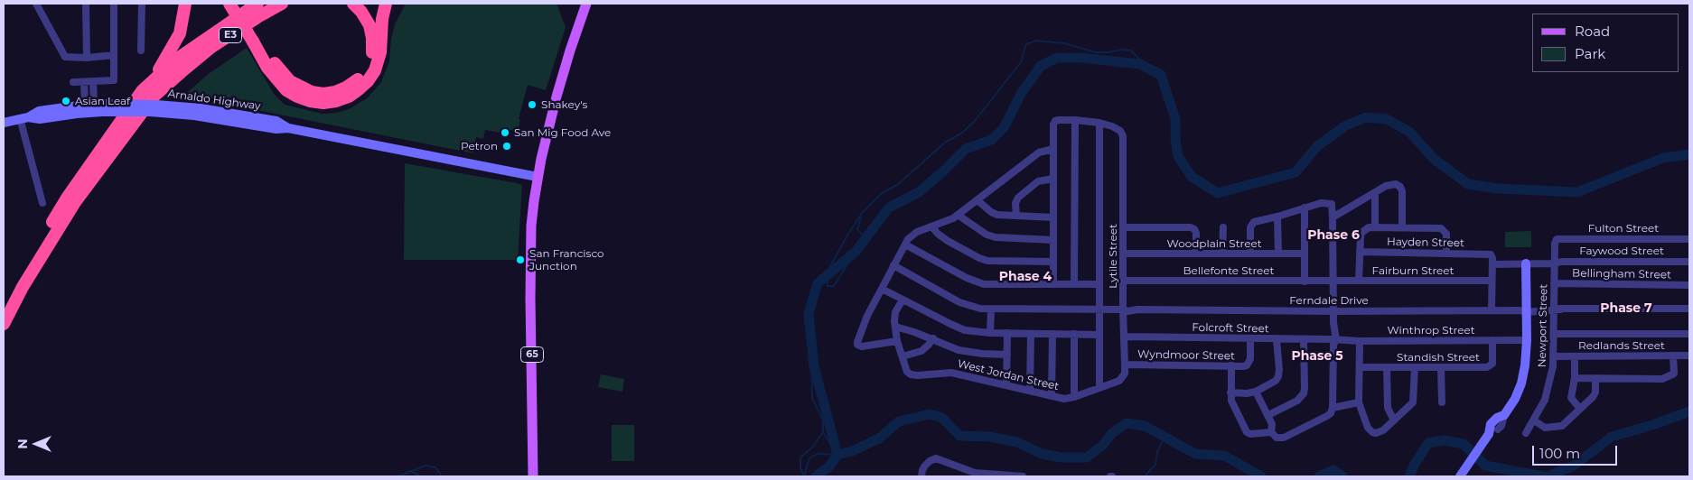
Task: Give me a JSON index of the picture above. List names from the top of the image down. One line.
{"streets":{"highway":["E3"],"main road":["Arnaldo Highway","65"],"street":["Fulton Street","Hayden Street","Woodplain Street","Faywood Street","Lytile Street","Bellefonte Street","Fairburn Street","Bellingham Street","Ferndale Drive","Newport Street","Folcroft Street","Winthrop Street","Redlands Street","Wyndmoor Street","Standish Street","West Jordan Street"]},"crossings":[["E3","Arnaldo Highway"],["Arnaldo Highway","65"],["Fulton Street","Newport Street"],["Hayden Street","Faywood Street"],["Woodplain Street","Lytile Street"],["Faywood Street","Newport Street"],["Lytile Street","Bellefonte Street"],["Lytile Street","Ferndale Drive"],["Lytile Street","Folcroft Street"],["Lytile Street","Wyndmoor Street"],["Lytile Street","West Jordan Street"],["Bellefonte Street","Fairburn Street"],["Bellingham Street","Newport Street"],["Ferndale Drive","Newport Street"],["Newport Street","Redlands Street"],["Folcroft Street","Winthrop Street"],["Folcroft Street","Wyndmoor Street"],["Winthrop Street","Standish Street"]],"districts":["Phase 6","Phase 4","Phase 7","Phase 5"],"places":["Asian Leaf","Shakey's","San Mig Food Ave","Petron","San Francisco Junction"],"legend":["Road","Park"],"scale_bar":"100 m","north":"left"}
